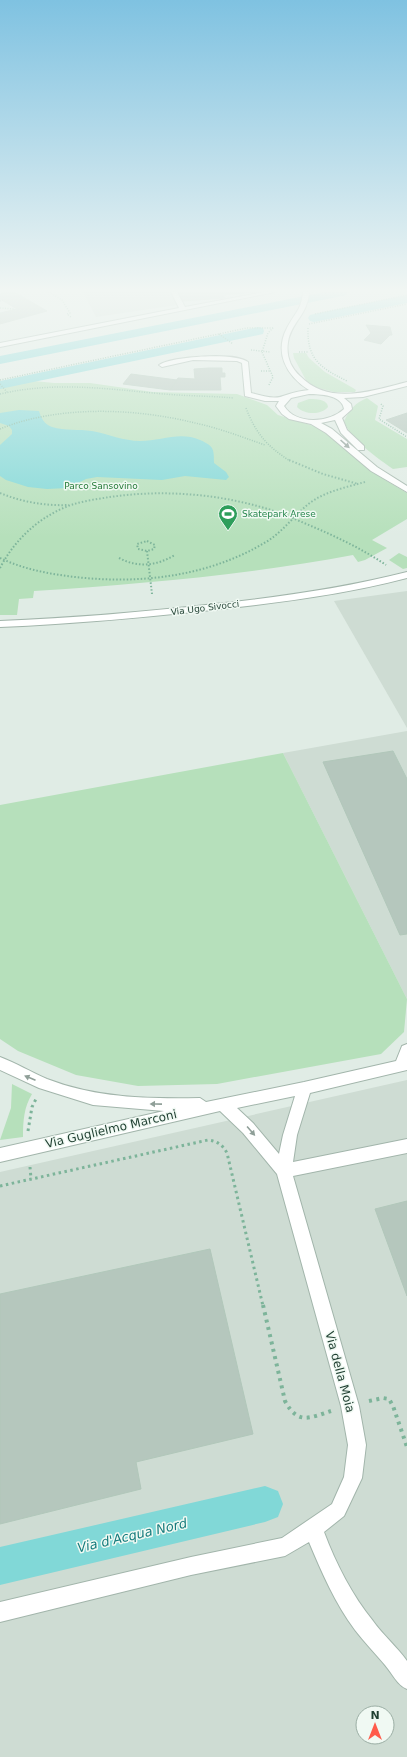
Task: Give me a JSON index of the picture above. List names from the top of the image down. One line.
{"streets":{"street":["Via Ugo Sivocci","Via Guglielmo Marconi","Via della Moia"]},"crossings":[["Via Guglielmo Marconi","Via della Moia"]],"water":["Via d'Acqua Nord"],"parks":["Parco Sansovino"],"places":{"sports":["Skatepark Arese"]},"north":"top"}
